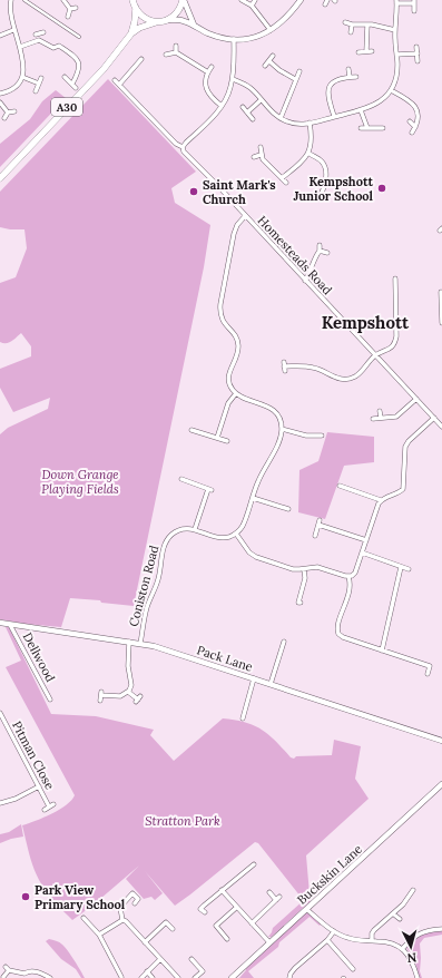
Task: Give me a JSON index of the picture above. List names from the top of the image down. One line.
{"streets":{"main road":["A30"],"street":["Homesteads Road","Coniston Road","Dellwood","Pack Lane","Pitman Close","Buckskin Lane"]},"crossings":[["Coniston Road","Pack Lane"],["Dellwood","Pack Lane"]],"districts":["Kempshott"],"parks":["Down Grange Playing Fields","Stratton Park"],"places":["Kempshott Junior School","Saint Mark's Church","Park View Primary School"],"north":"bottom"}
